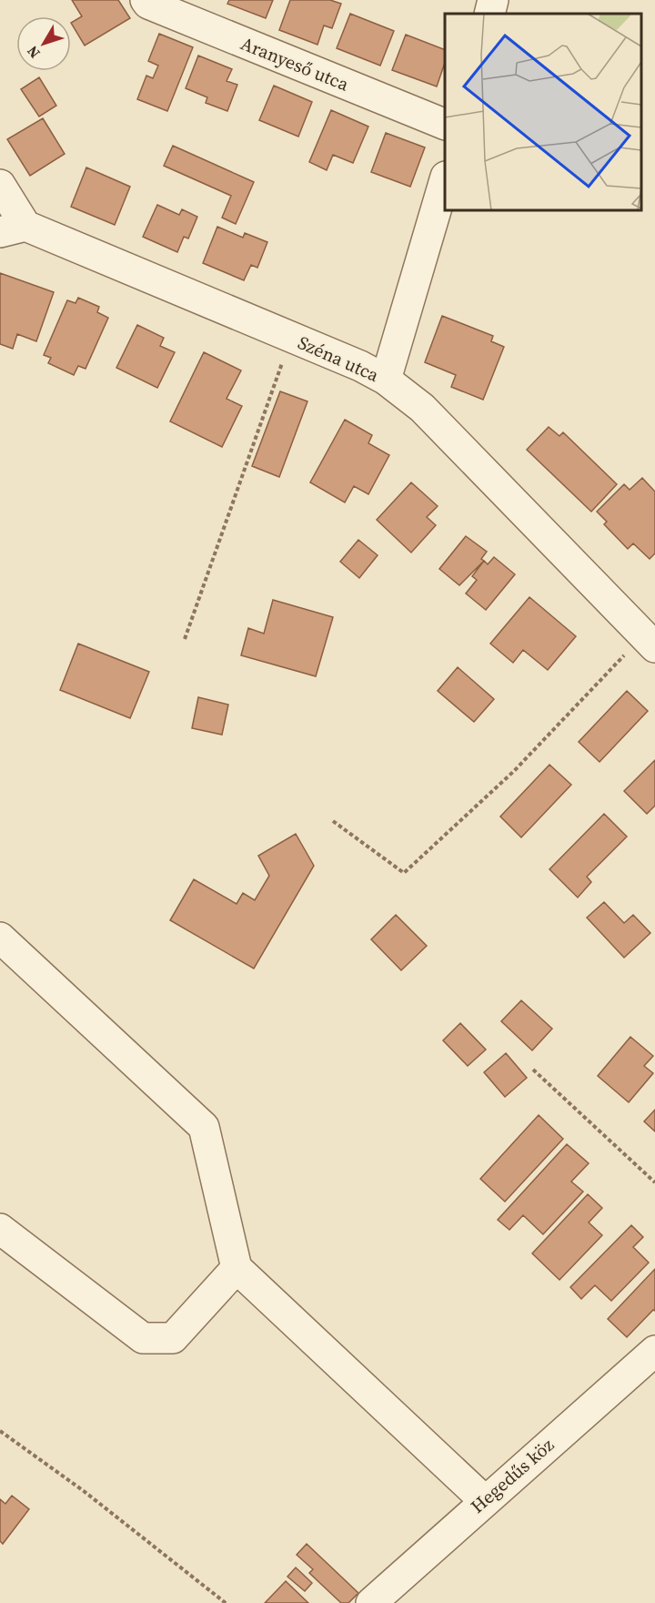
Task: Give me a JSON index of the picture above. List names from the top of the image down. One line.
{"streets":{"street":["Aranyeső utca","Széna utca","Hegedűs köz"]},"north":"bottom left"}
